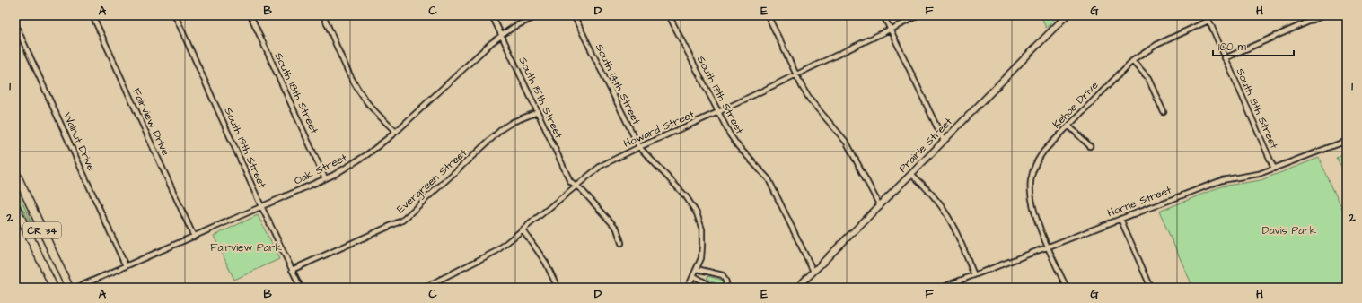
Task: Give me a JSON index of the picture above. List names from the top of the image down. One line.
{"streets":{"main road":["CR 34"],"street":["South 14th Street","South 18th Street","South 13th Street","South 15th Street","Kehoe Drive","South 8th Street","Fairview Drive","Howard Street","Walnut Drive","Prairie Street","South 19th Street","Oak Street","Evergreen Street","Horne Street"]},"crossings":[["South 14th Street","Howard Street"],["South 18th Street","Oak Street"],["South 13th Street","Howard Street"],["South 13th Street","Prairie Street"],["South 15th Street","Howard Street"],["South 15th Street","Oak Street"],["South 15th Street","Evergreen Street"],["Kehoe Drive","South 8th Street"],["Kehoe Drive","Horne Street"],["South 8th Street","Horne Street"],["Fairview Drive","Oak Street"],["Walnut Drive","Oak Street"],["South 19th Street","Oak Street"],["South 19th Street","Evergreen Street"]],"parks":["Davis Park","Fairview Park"],"scale_bar":"100 m","grid":{"columns":["A","B","C","D","E","F","G","H"],"rows":["1","2"]}}
